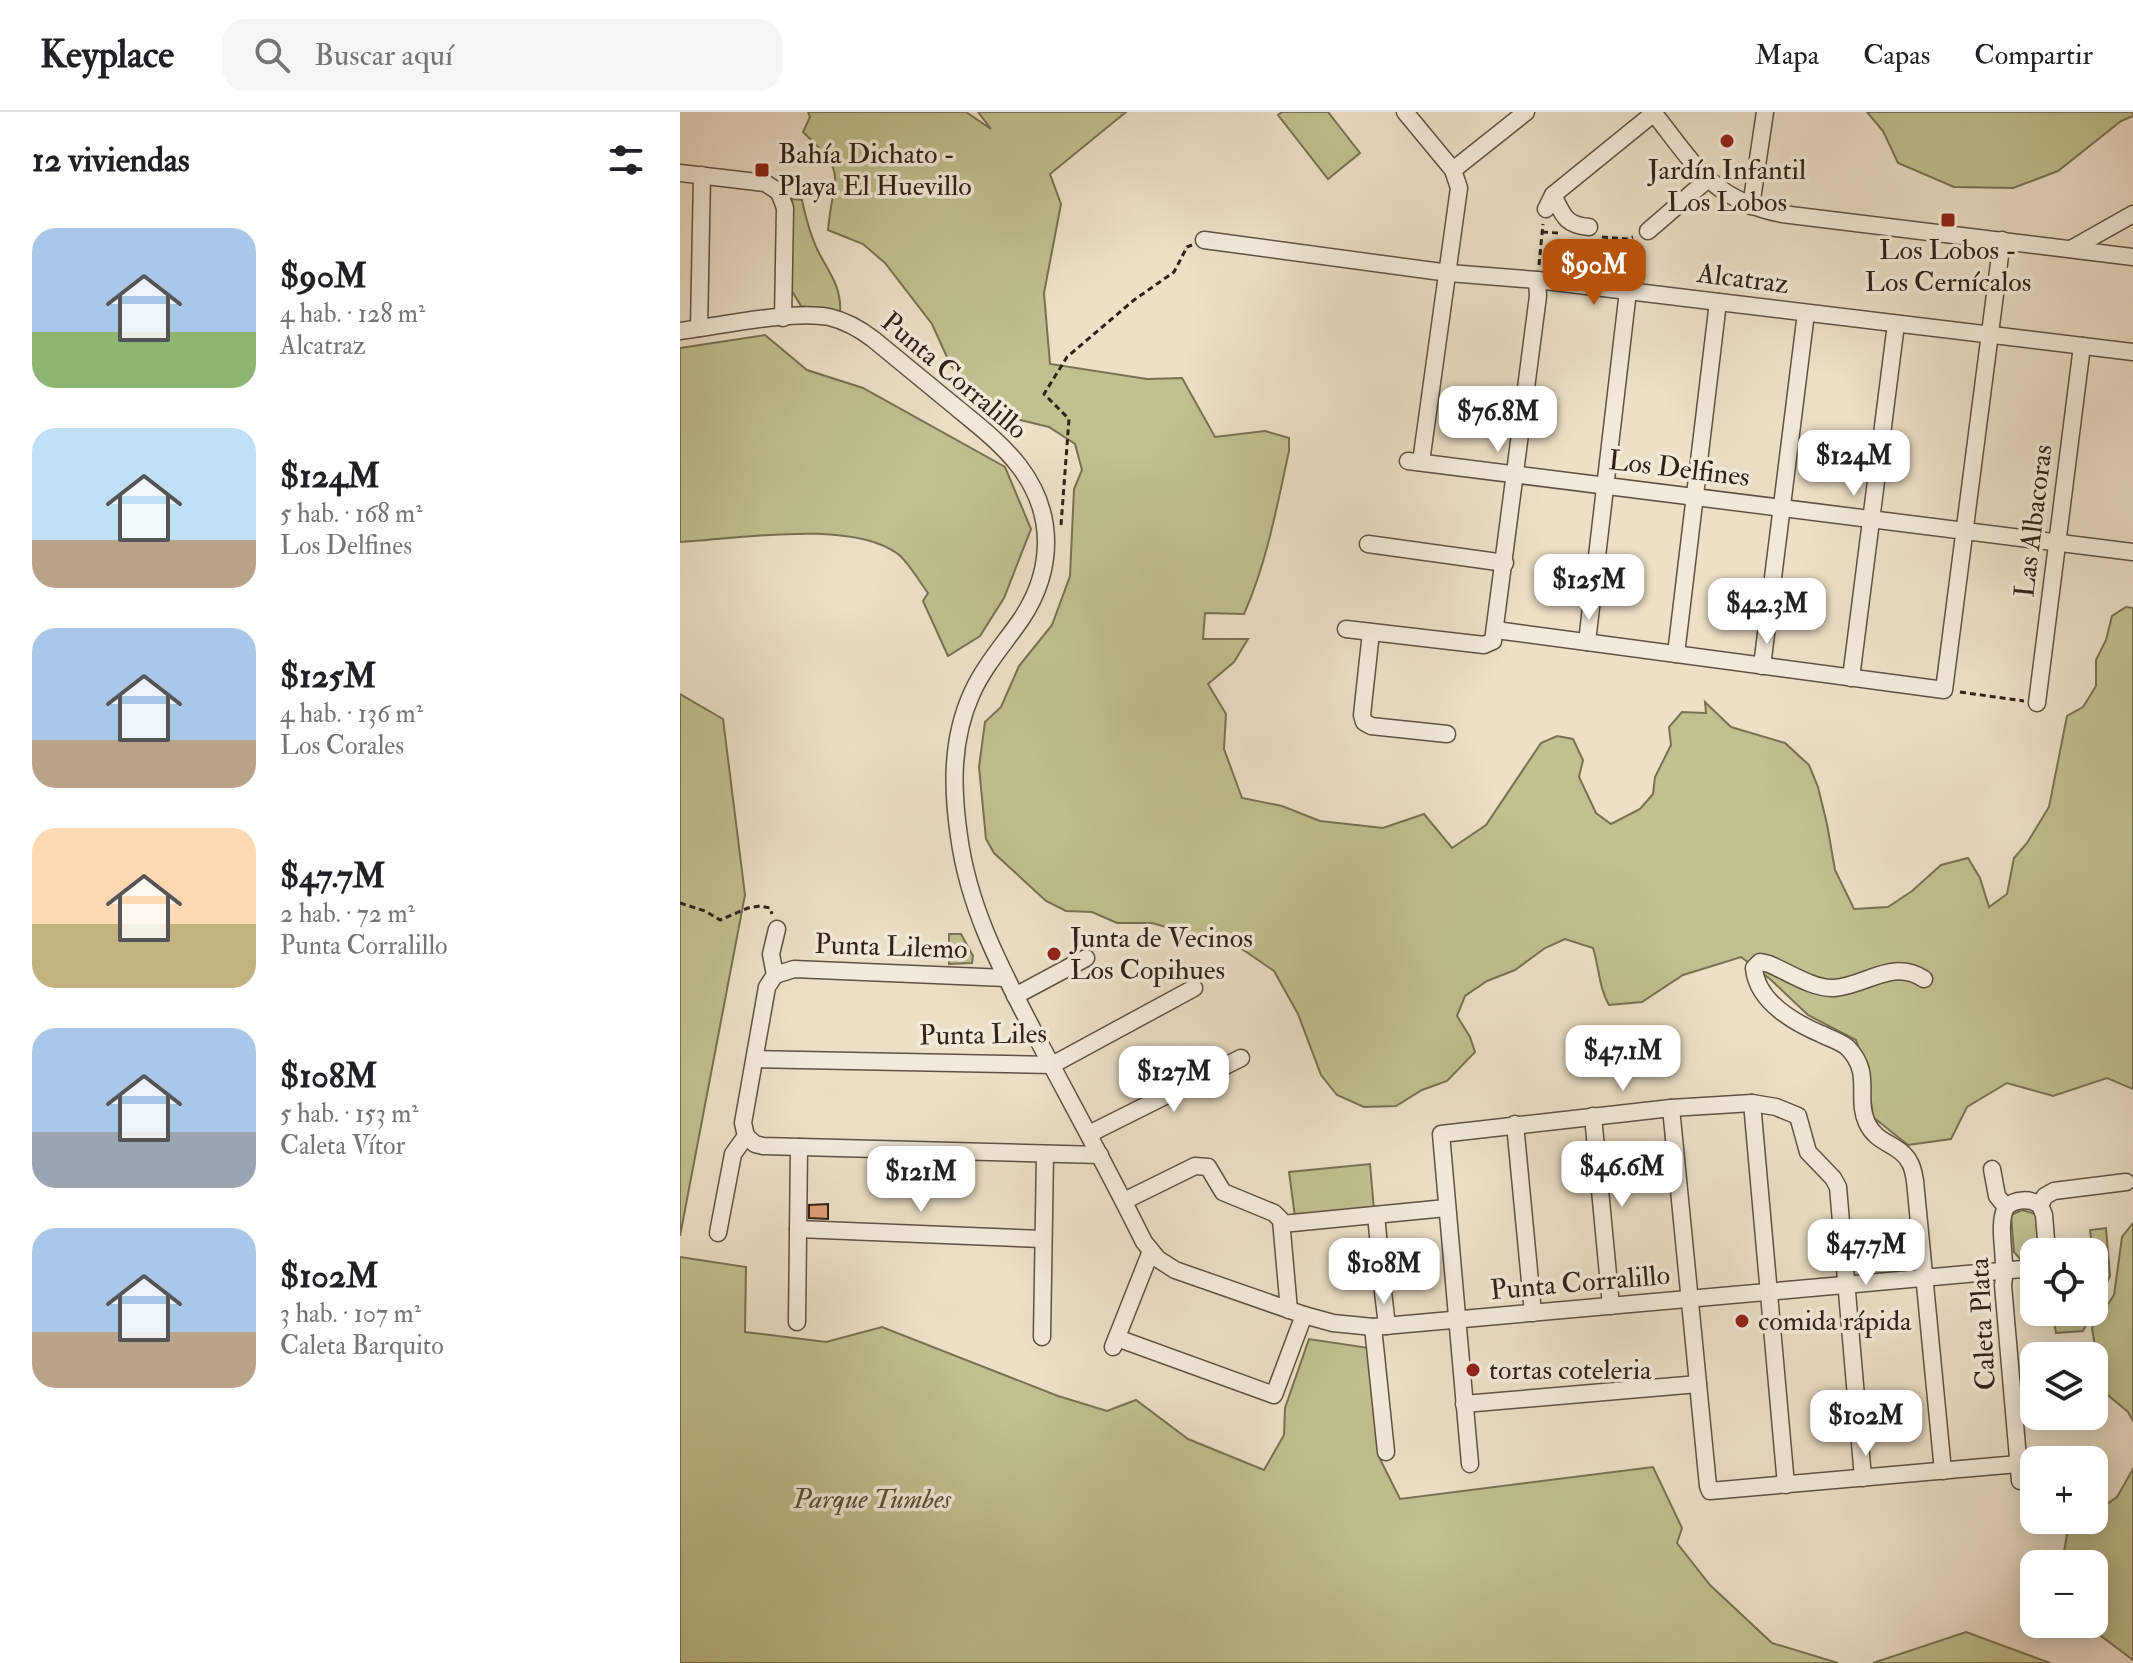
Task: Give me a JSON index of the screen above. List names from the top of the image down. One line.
{"streets":{"street":["Alcatraz","Punta Corralillo","Los Delfines","Las Albacoras","Punta Lilemo","Punta Liles","Caleta Plata"]},"crossings":[["Alcatraz","Los Delfines"],["Alcatraz","Las Albacoras"],["Punta Corralillo","Punta Lilemo"],["Punta Corralillo","Punta Liles"],["Punta Corralillo","Caleta Plata"],["Los Delfines","Las Albacoras"]],"parks":["Parque Tumbes"],"places":{"other":["Jardín Infantil Los Lobos","Junta de Vecinos Los Copihues","comida rápida","tortas coteleria"],"transit":["Bahía Dichato - Playa El Huevillo","Los Lobos - Los Cernícalos"]},"page":{"header":"Keyplace","search":"Buscar aquí","nav":["Mapa","Capas","Compartir"],"heading":"12 viviendas","list":[{"name":"$90M","note":"4 hab. · 128 m² · Alcatraz"},{"name":"$124M","note":"5 hab. · 168 m² · Los Delfines"},{"name":"$125M","note":"4 hab. · 136 m² · Los Corales"},{"name":"$47.7M","note":"2 hab. · 72 m² · Punta Corralillo"},{"name":"$108M","note":"5 hab. · 153 m² · Caleta Vítor"},{"name":"$102M","note":"3 hab. · 107 m² · Caleta Barquito"}],"price":["$90M","$76.8M","$124M","$125M","$42.3M","$47.1M","$127M","$46.6M","$121M","$47.7M","$108M","$102M"],"map_buttons":["+","−"]}}
